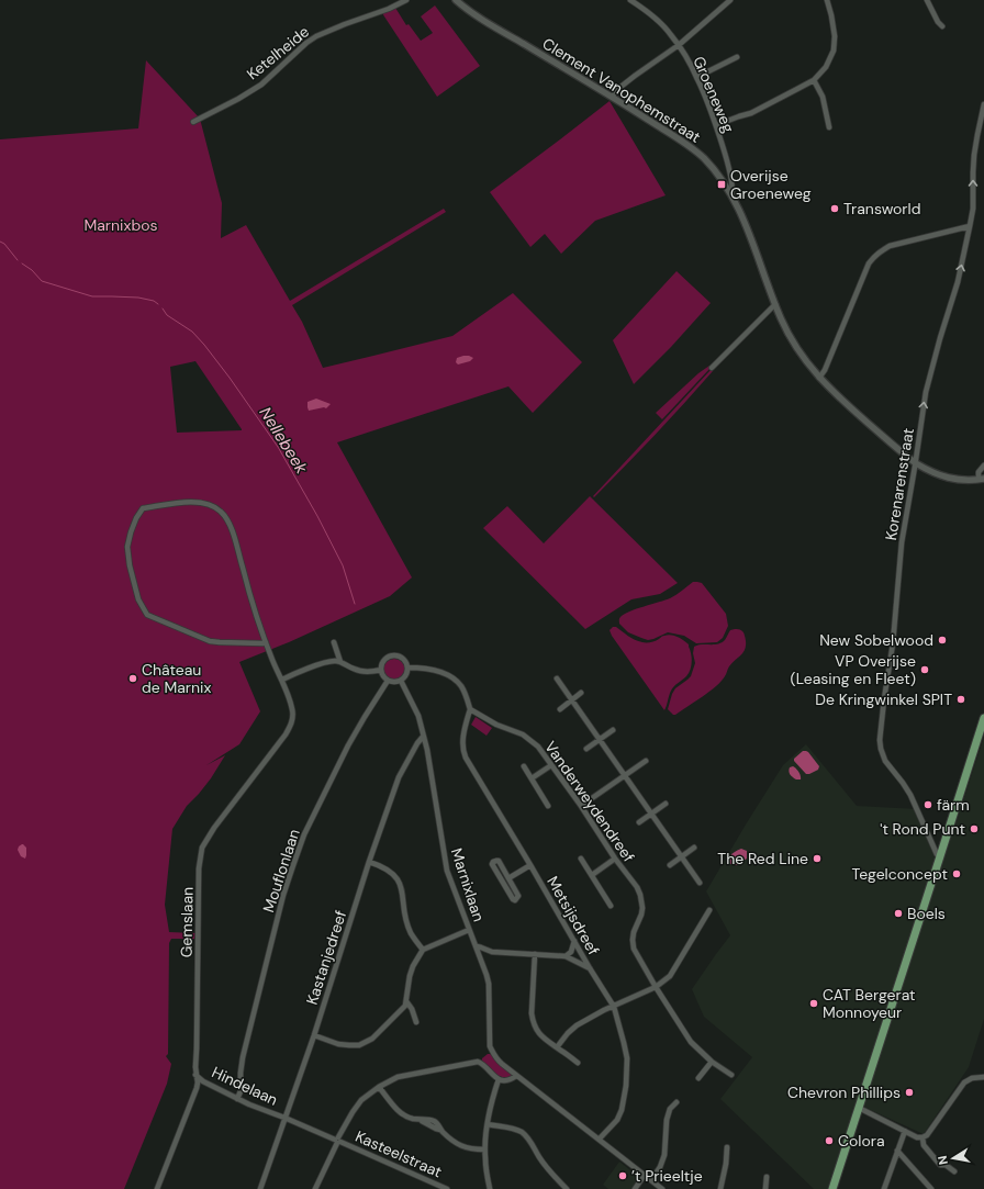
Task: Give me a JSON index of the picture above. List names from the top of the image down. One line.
{"streets":{"street":["Ketelheide","Clement Vanophemstraat","Groeneweg","Korenarenstraat","Vanderweydendreef","Mouflonlaan","Marnixlaan","Metsijsdreef","Gemslaan","Kastanjedreef","Hindelaan","Kasteelstraat"]},"crossings":[["Clement Vanophemstraat","Groeneweg"],["Clement Vanophemstraat","Korenarenstraat"],["Vanderweydendreef","Metsijsdreef"],["Mouflonlaan","Marnixlaan"],["Mouflonlaan","Hindelaan"],["Marnixlaan","Metsijsdreef"],["Marnixlaan","Kastanjedreef"],["Gemslaan","Hindelaan"],["Kastanjedreef","Hindelaan"],["Kastanjedreef","Kasteelstraat"],["Hindelaan","Kasteelstraat"]],"one_way":["Korenarenstraat"],"water":["Nellebeek"],"parks":["Marnixbos"],"places":{"transit":["Overijse Groeneweg"],"other":["Transworld","New Sobelwood","VP Overijse (Leasing en Fleet)","Château de Marnix","De Kringwinkel SPIT","färm","'t Rond Punt","The Red Line","Tegelconcept","Boels","CAT Bergerat Monnoyeur","Chevron Phillips","Colora","’t Prieeltje"]},"north":"left"}
